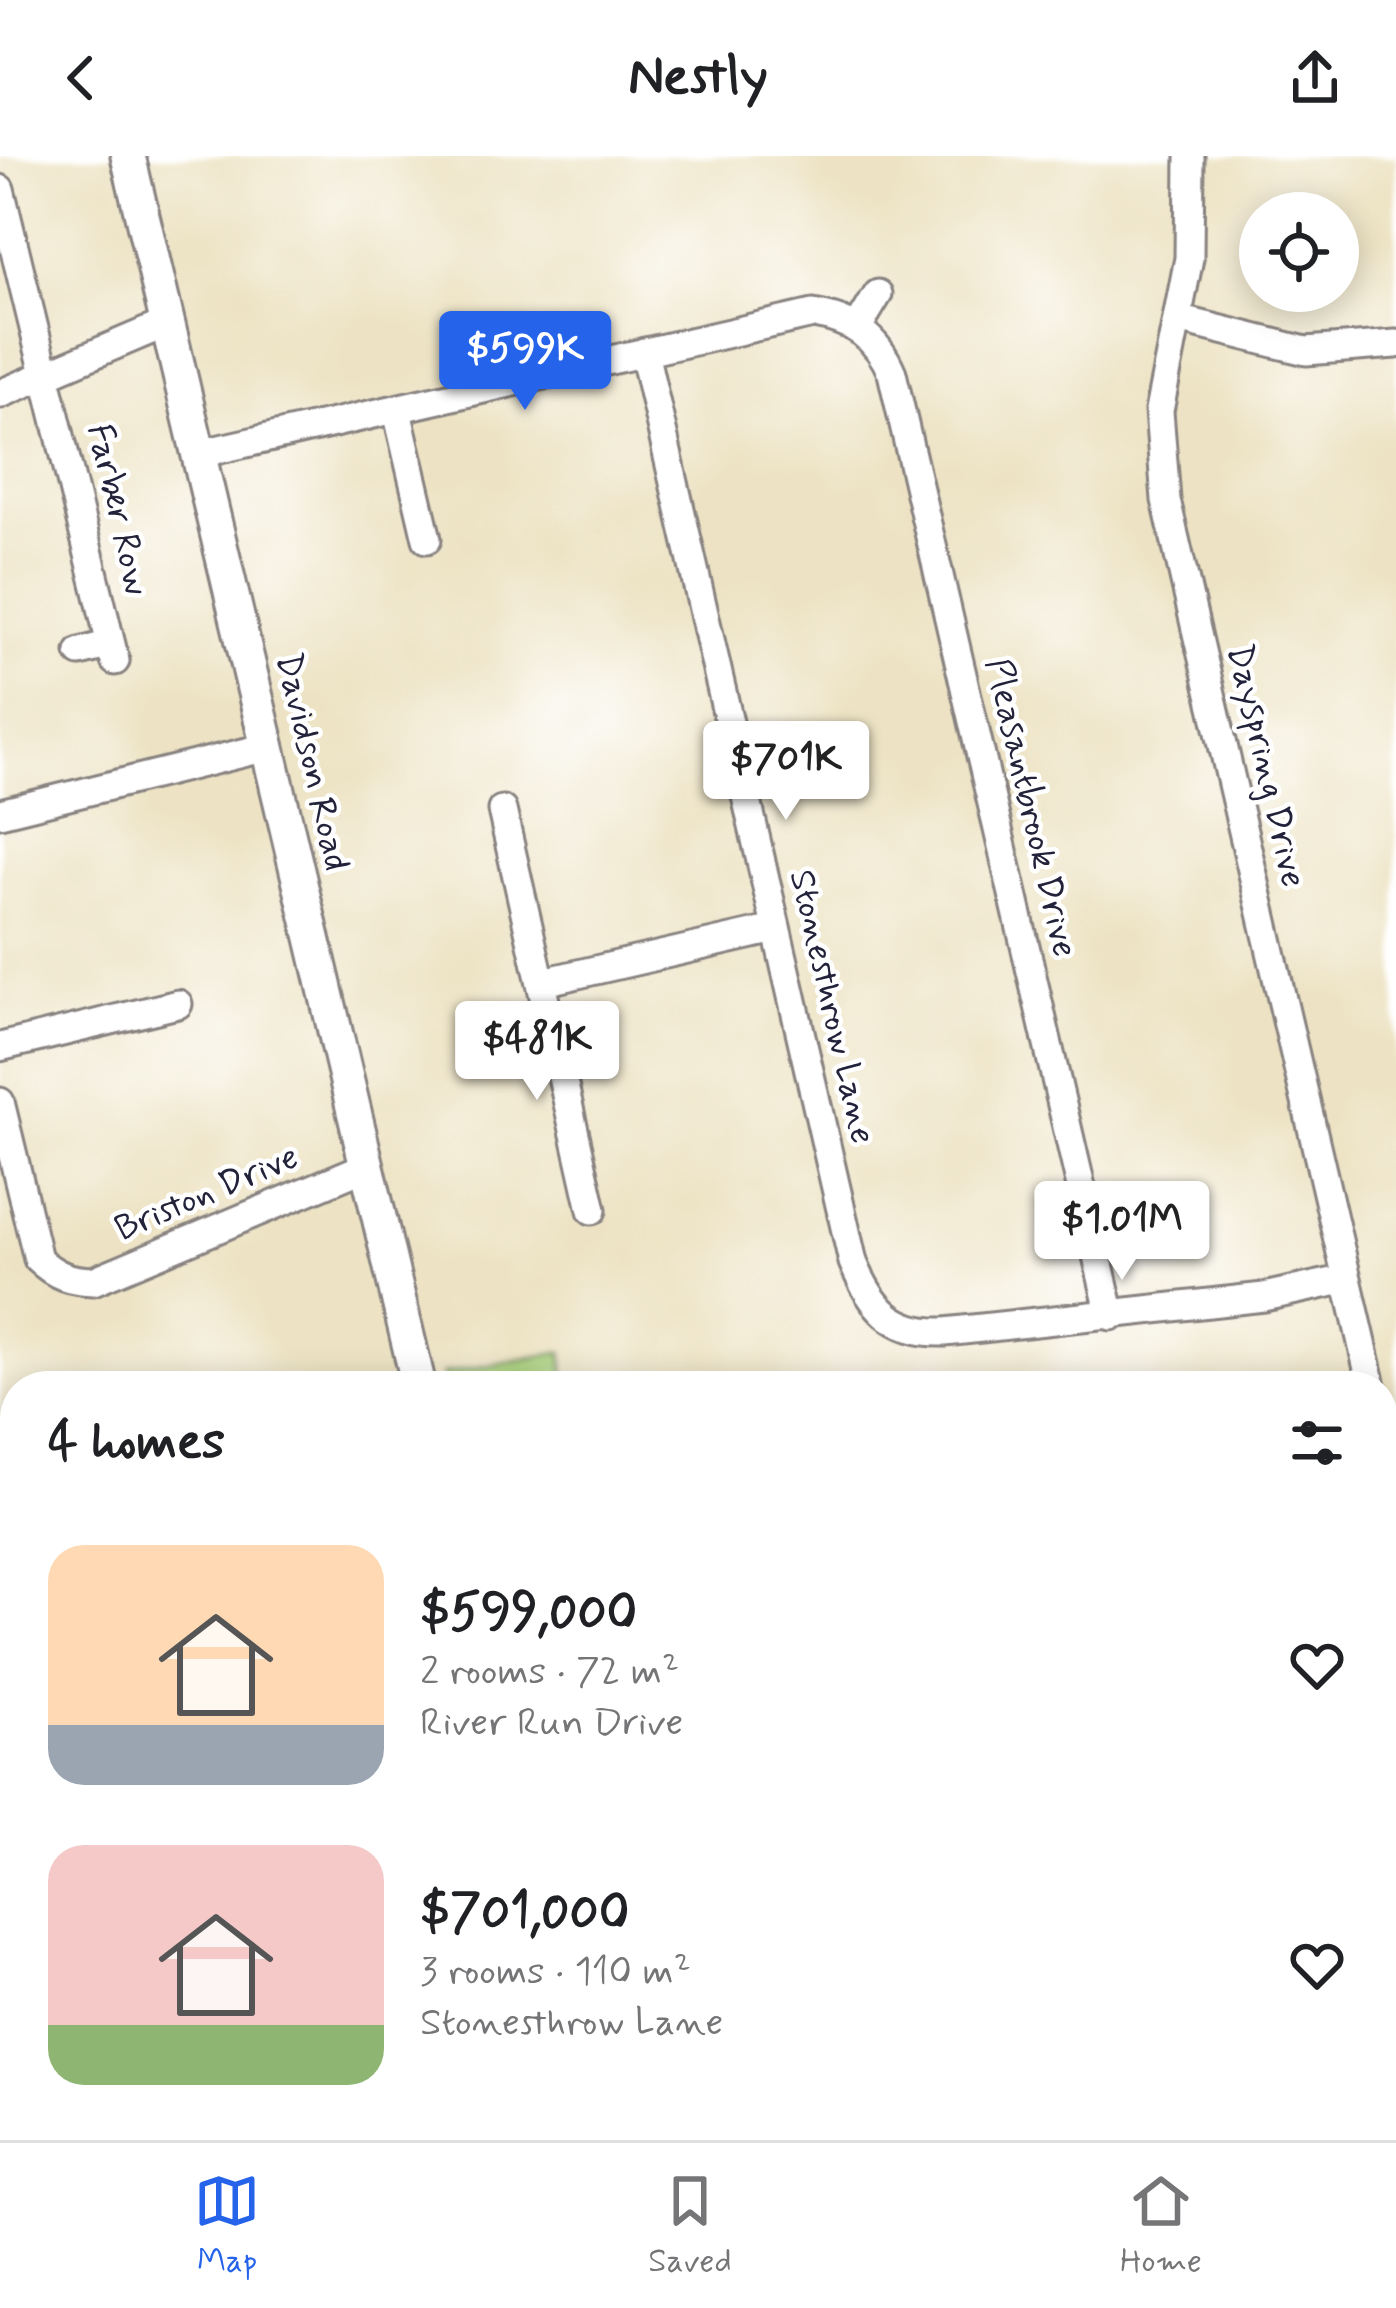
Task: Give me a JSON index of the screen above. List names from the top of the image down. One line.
{"streets":{"main road":["Davidson Road"],"street":["Farber Row","Dayspring Drive","Pleasantbrook Drive","Stonesthrow Lane","Briston Drive"]},"crossings":[["Davidson Road","Briston Drive"],["Pleasantbrook Drive","Stonesthrow Lane"]],"page":{"header":"Nestly","price":["$599K","$701K","$481K","$1.01M"],"heading":"4 homes","list":[{"name":"$599,000","note":"2 rooms · 72 m² · River Run Drive"},{"name":"$701,000","note":"3 rooms · 110 m² · Stonesthrow Lane"}],"tabs":["Map","Saved","Home"]}}
